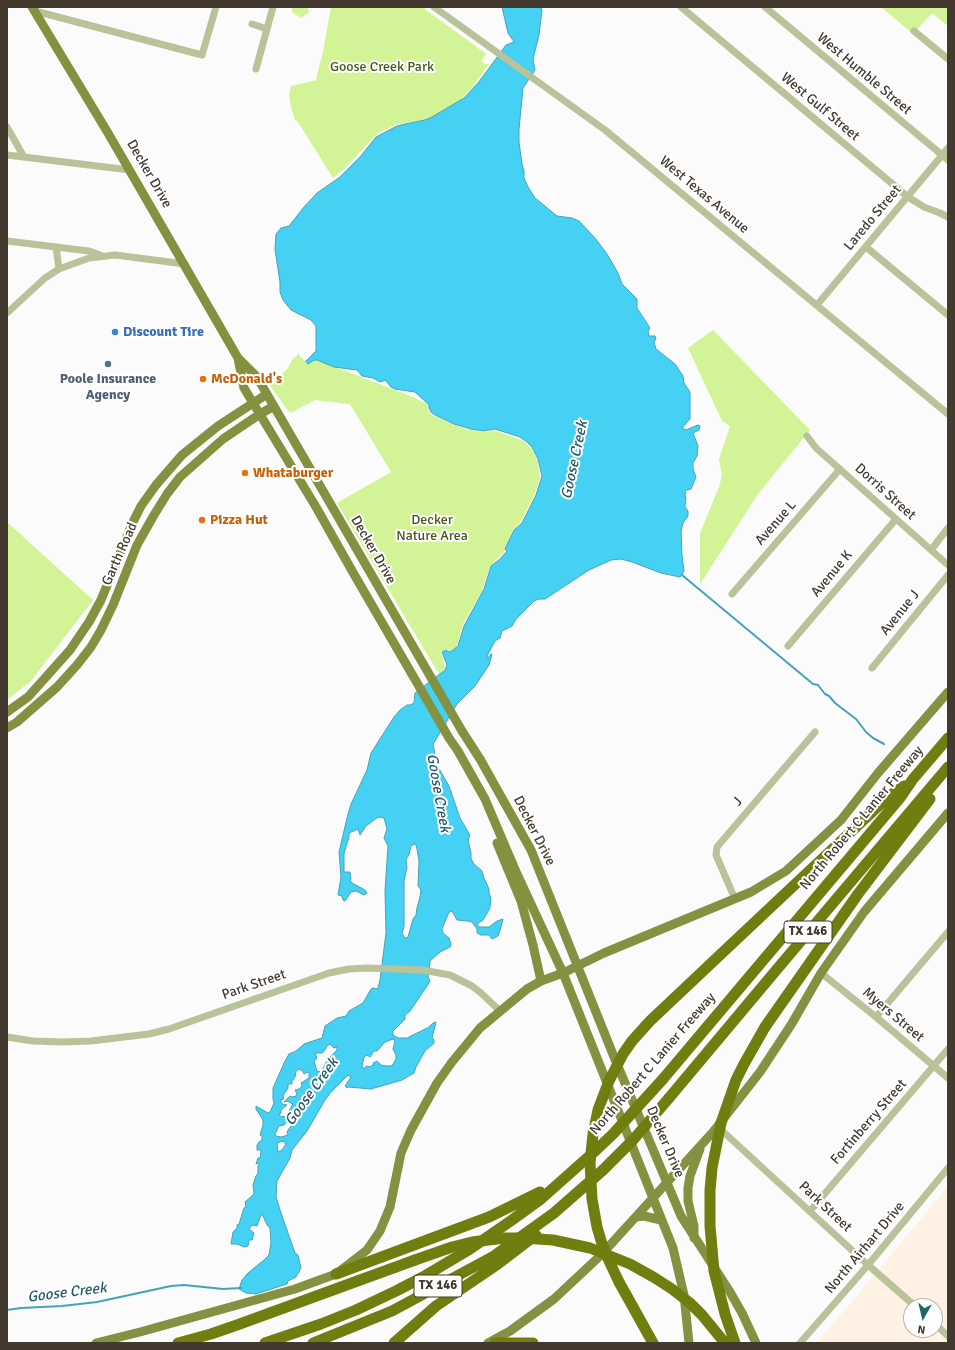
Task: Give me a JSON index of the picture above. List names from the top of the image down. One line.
{"streets":{"highway":["North Robert C Lanier Freeway","TX 146"],"main road":["Decker Drive","Garth Road"],"street":["West Humble Street","West Gulf Street","West Texas Avenue","Laredo Street","Dorris Street","Avenue L","Avenue K","Avenue J","J","Park Street","Myers Street","Fortinberry Street","North Airhart Drive"]},"crossings":[["West Humble Street","Laredo Street"],["West Gulf Street","Laredo Street"],["Decker Drive","Garth Road"],["West Texas Avenue","Laredo Street"],["Dorris Street","Avenue L"],["Dorris Street","Avenue K"],["Park Street","Fortinberry Street"],["Park Street","North Airhart Drive"],["Myers Street","Fortinberry Street"]],"water":["Goose Creek"],"parks":["Goose Creek Park","Decker Nature Area"],"places":["Discount Tire","Poole Insurance Agency","McDonald's","Whataburger","Pizza Hut"],"north":"bottom"}
